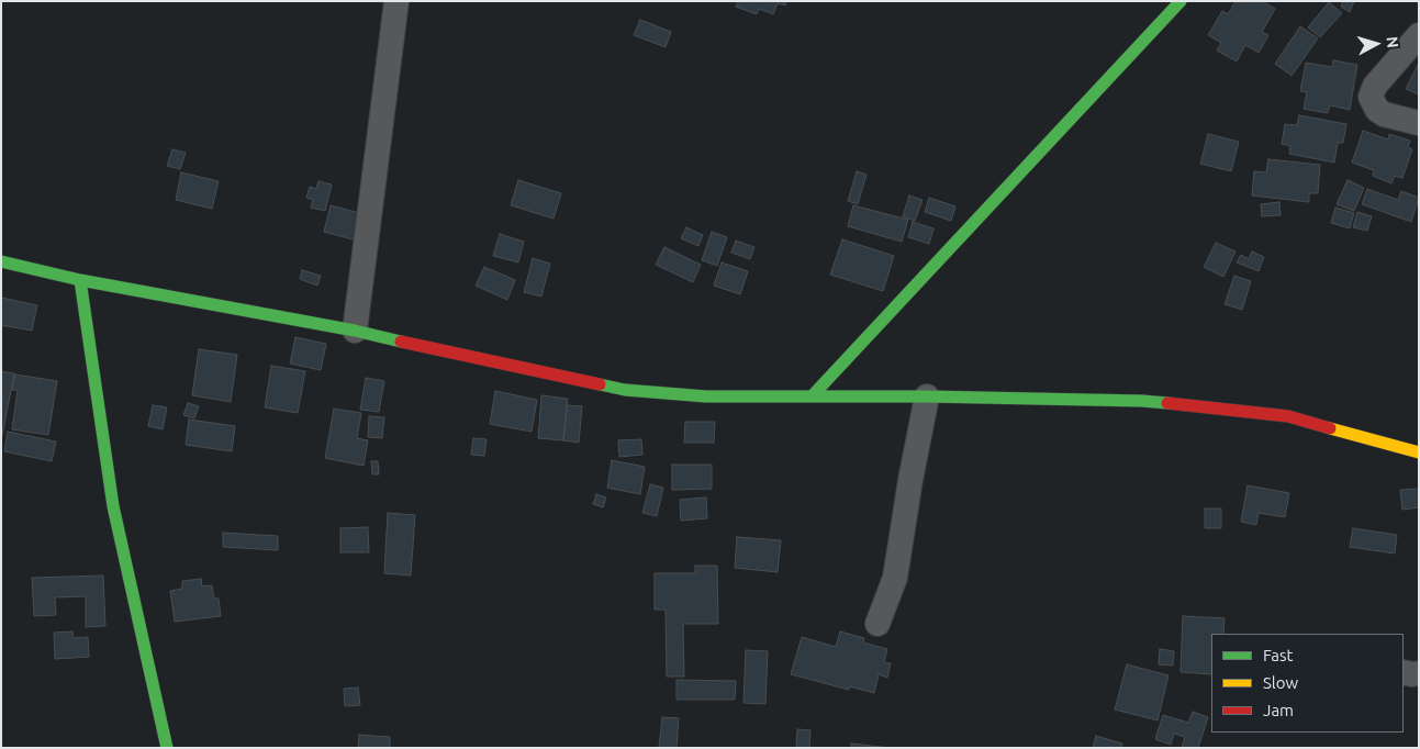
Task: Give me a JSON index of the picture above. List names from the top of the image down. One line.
{"legend":["Fast","Slow","Jam"],"north":"right"}
